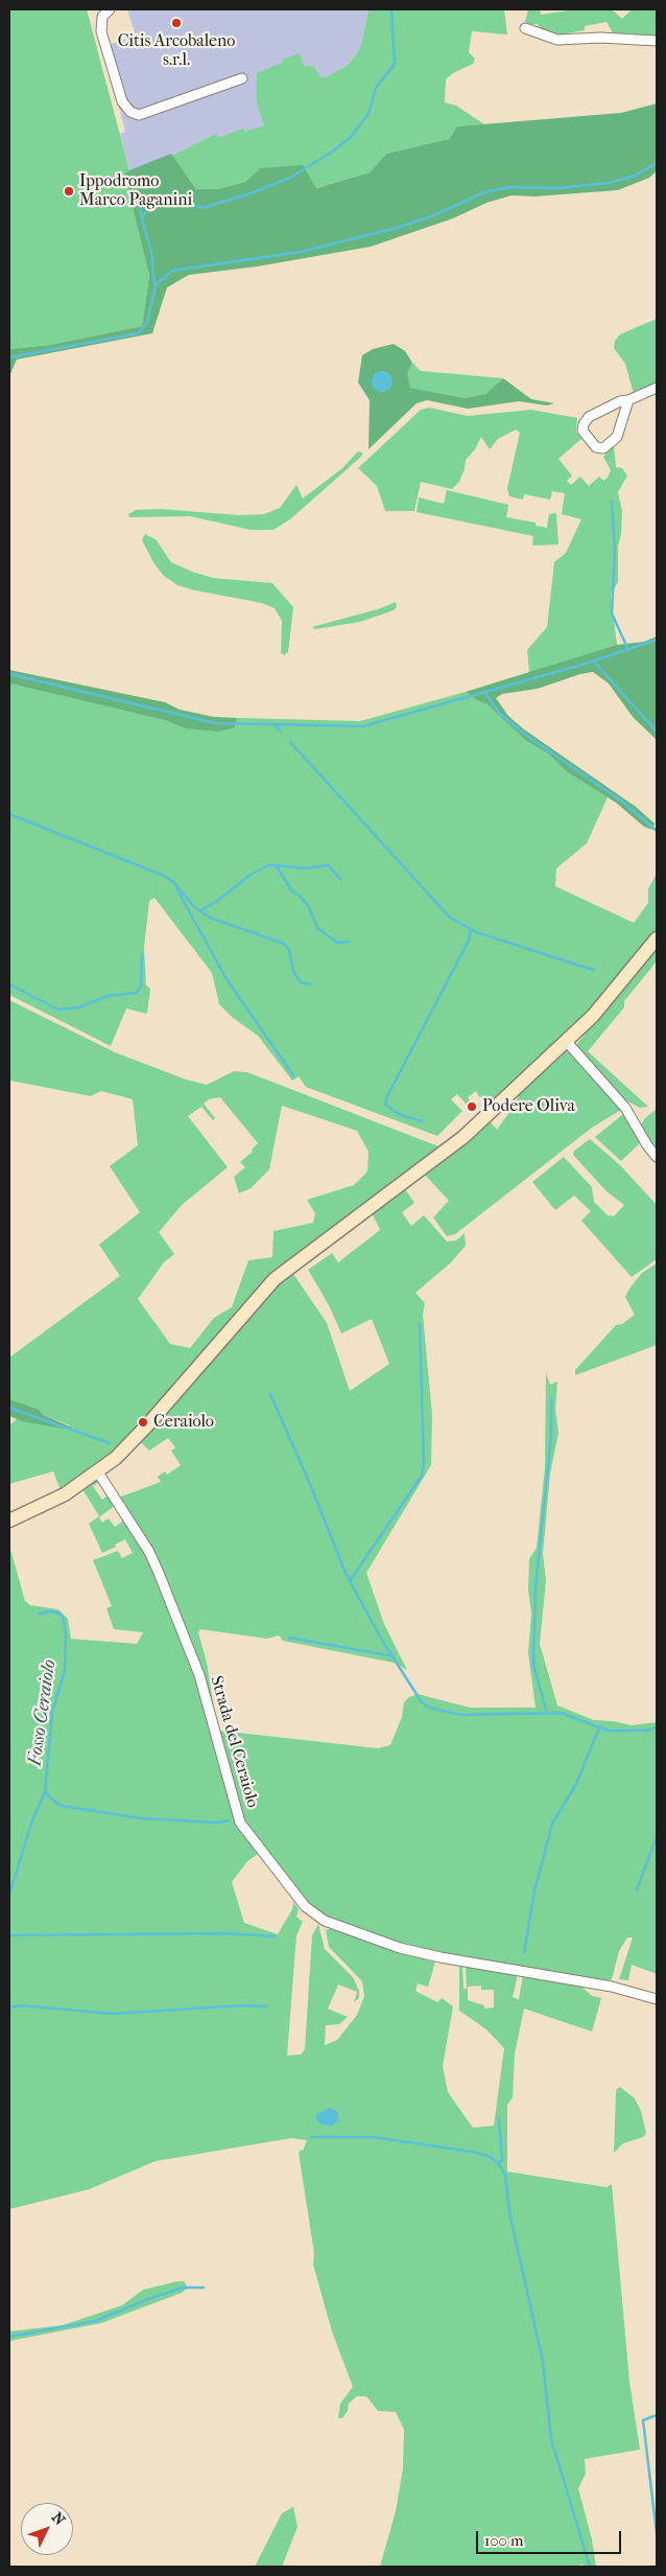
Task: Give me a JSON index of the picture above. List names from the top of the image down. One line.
{"streets":{"street":["Strada del Ceraiolo"]},"water":["Fosso Ceraiolo"],"places":["Citis Arcobaleno s.r.l.","Ippodromo Marco Paganini","Podere Oliva","Ceraiolo"],"scale_bar":"100 m","north":"top right"}
